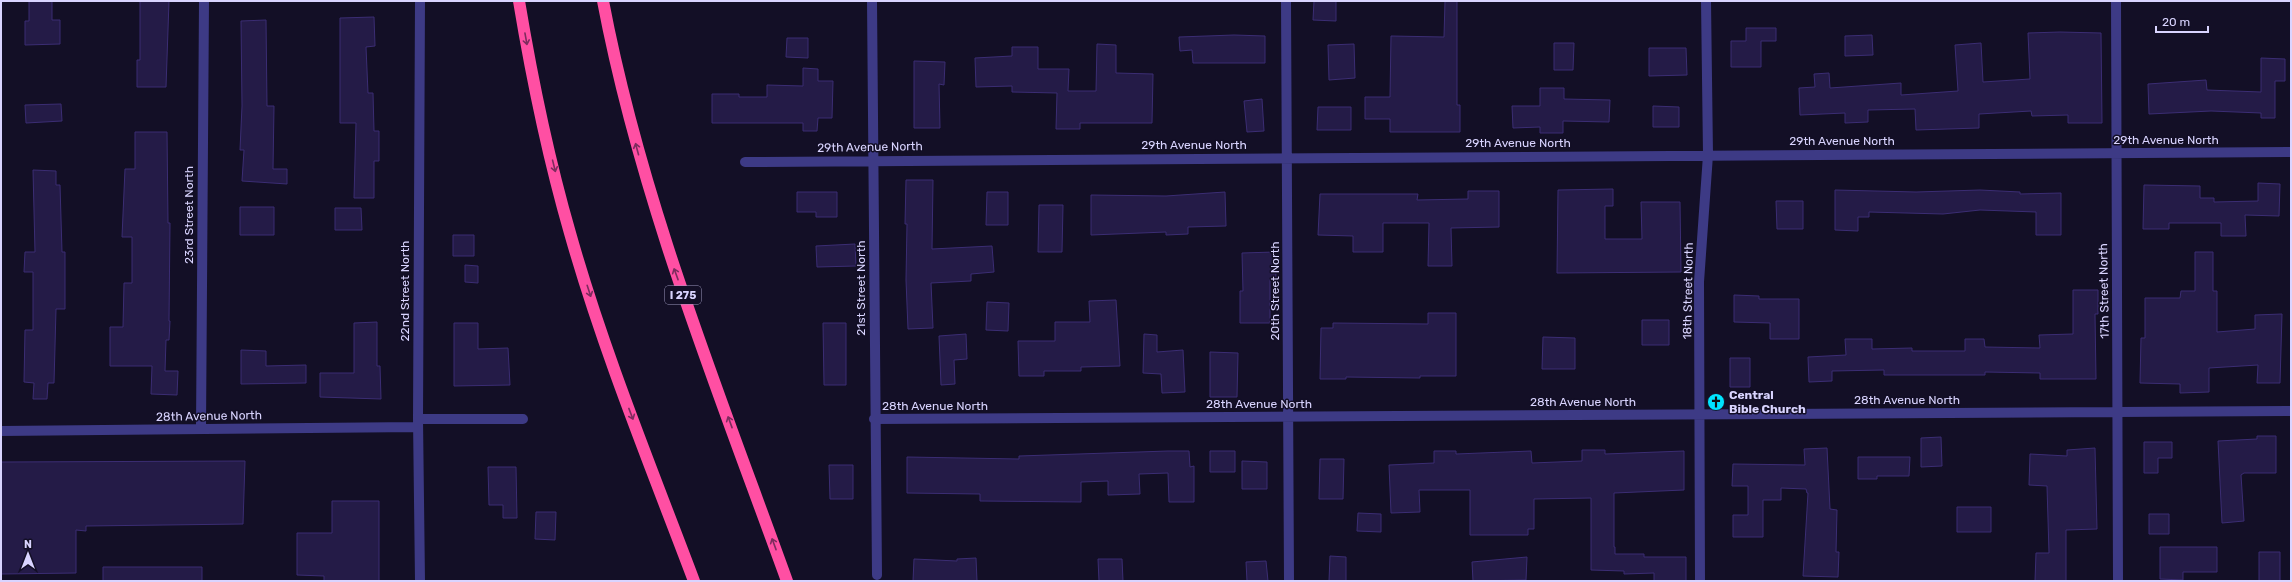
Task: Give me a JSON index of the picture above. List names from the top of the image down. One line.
{"streets":{"highway":["I 275"],"street":["29th Avenue North","23rd Street North","21st Street North","22nd Street North","20th Street North","18th Street North","17th Street North","28th Avenue North"]},"crossings":[["29th Avenue North","21st Street North"],["29th Avenue North","20th Street North"],["29th Avenue North","18th Street North"],["29th Avenue North","17th Street North"],["23rd Street North","28th Avenue North"],["21st Street North","28th Avenue North"],["22nd Street North","28th Avenue North"],["20th Street North","28th Avenue North"],["18th Street North","28th Avenue North"],["17th Street North","28th Avenue North"]],"places":{"church":["Central Bible Church"]},"scale_bar":"20 m","north":"top"}
